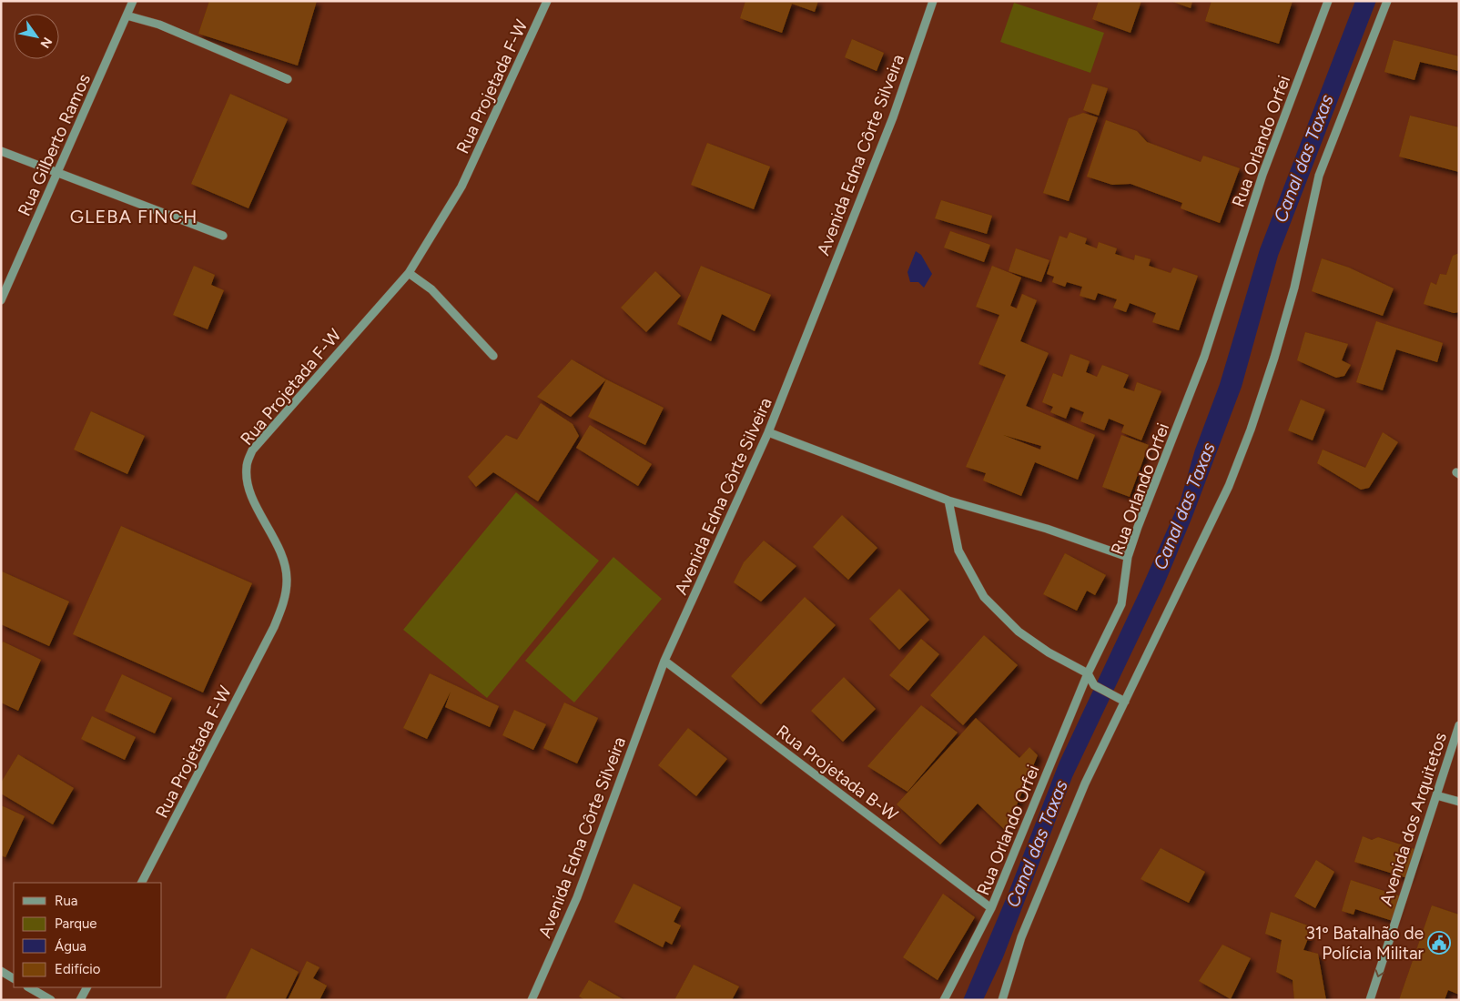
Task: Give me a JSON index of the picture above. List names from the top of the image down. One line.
{"streets":{"street":["Rua Projetada F-W","Rua Orlando Orfei","Rua Gilberto Ramos","Avenida Edna Côrte Silveira","Rua Projetada B-W","Avenida dos Arquitetos"]},"crossings":[["Rua Orlando Orfei","Rua Projetada B-W"],["Avenida Edna Côrte Silveira","Rua Projetada B-W"]],"one_way":["Avenida dos Arquitetos"],"districts":["GLEBA FINCH"],"water":["Canal das Taxas"],"places":{"public building":["31º Batalhão de Polícia Militar"]},"legend":["Rua","Parque","Água","Edifício"],"north":"bottom right"}
